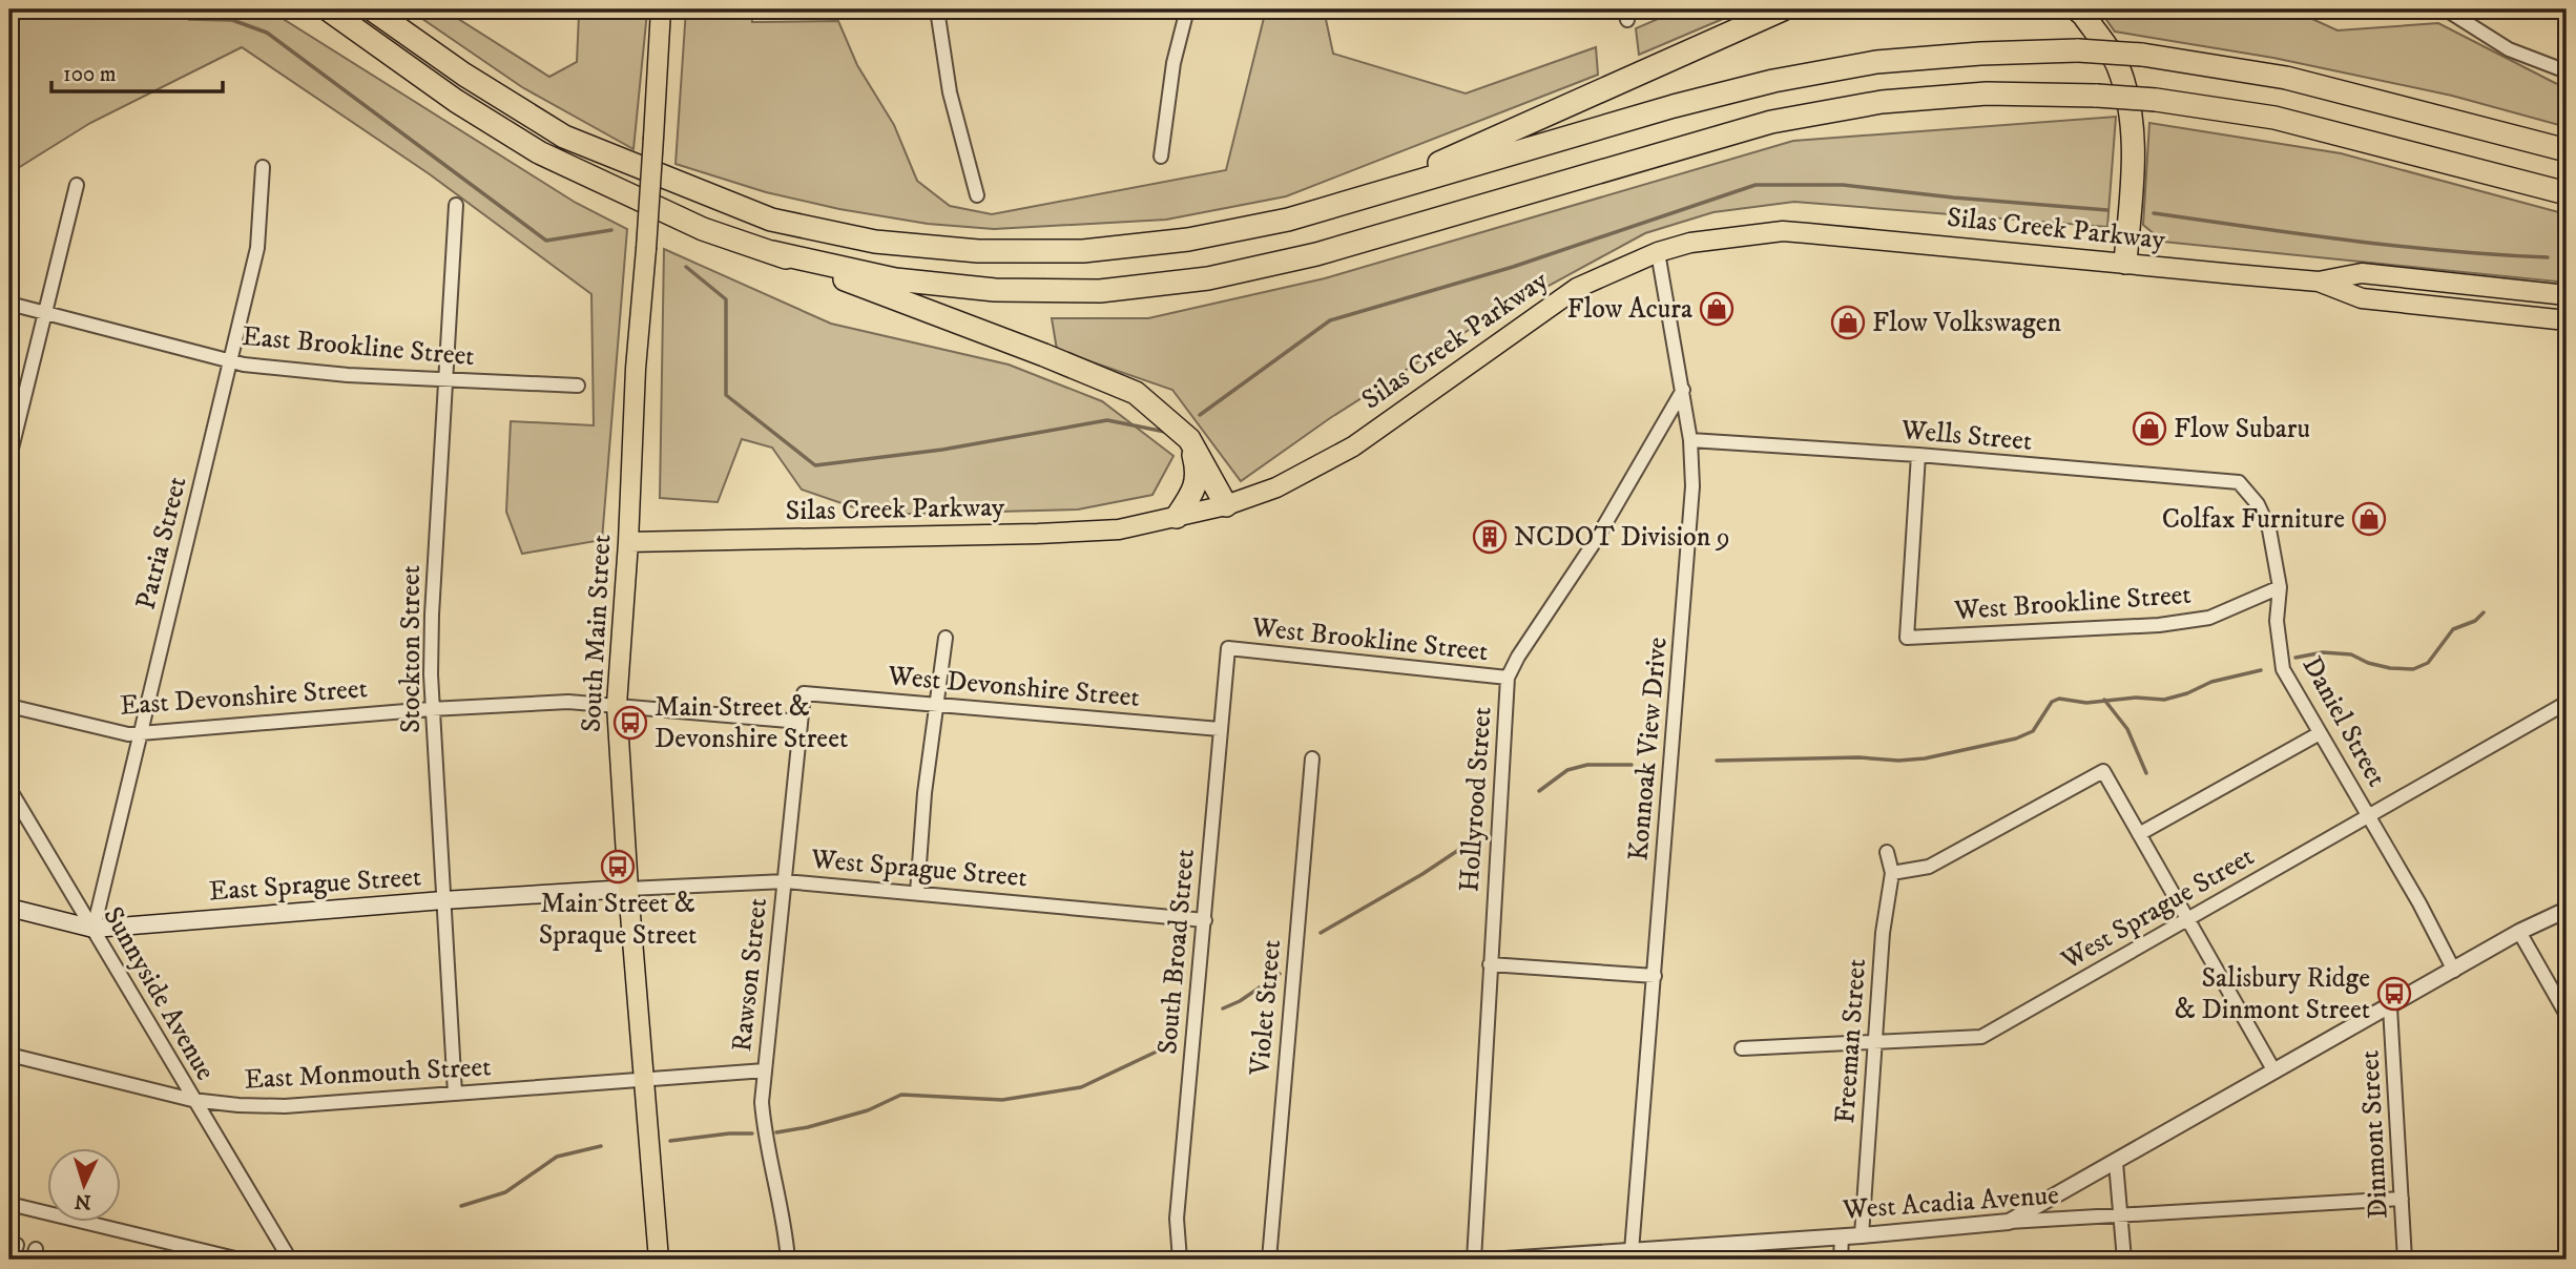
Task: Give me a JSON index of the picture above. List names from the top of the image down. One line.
{"streets":{"main road":["Silas Creek Parkway","South Main Street","East Sprague Street"],"street":["East Brookline Street","Wells Street","Patria Street","West Brookline Street","Stockton Street","West Devonshire Street","East Devonshire Street","Daniel Street","Konnoak View Drive","Hollyrood Street","West Sprague Street","South Broad Street","Rawson Street","Sunnyside Avenue","Violet Street","Freeman Street","East Monmouth Street","Dinmont Street","West Acadia Avenue"]},"crossings":[["Silas Creek Parkway","South Main Street"],["Silas Creek Parkway","Konnoak View Drive"],["East Brookline Street","Patria Street"],["East Brookline Street","Stockton Street"],["Wells Street","West Brookline Street"],["Wells Street","Daniel Street"],["Wells Street","Konnoak View Drive"],["Patria Street","East Devonshire Street"],["Patria Street","East Sprague Street"],["Patria Street","Sunnyside Avenue"],["West Brookline Street","Daniel Street"],["West Brookline Street","Hollyrood Street"],["West Brookline Street","South Broad Street"],["South Main Street","East Devonshire Street"],["South Main Street","West Sprague Street"],["South Main Street","East Sprague Street"],["South Main Street","East Monmouth Street"],["Stockton Street","East Devonshire Street"],["Stockton Street","East Sprague Street"],["Stockton Street","East Monmouth Street"],["West Devonshire Street","South Broad Street"],["West Devonshire Street","Rawson Street"],["Daniel Street","West Sprague Street"],["Konnoak View Drive","Hollyrood Street"],["Konnoak View Drive","West Acadia Avenue"],["West Sprague Street","East Sprague Street"],["West Sprague Street","South Broad Street"],["West Sprague Street","Rawson Street"],["West Sprague Street","Freeman Street"],["East Sprague Street","Sunnyside Avenue"],["Rawson Street","East Monmouth Street"],["Sunnyside Avenue","East Monmouth Street"],["Freeman Street","West Acadia Avenue"],["Dinmont Street","West Acadia Avenue"]],"places":{"shop":["Flow Acura","Flow Volkswagen","Flow Subaru","Colfax Furniture"],"building":["NCDOT Division 9"],"bus stop":["Main Street & Devonshire Street","Main Street & Spraque Street","Salisbury Ridge & Dinmont Street"]},"scale_bar":"100 m","north":"bottom"}
